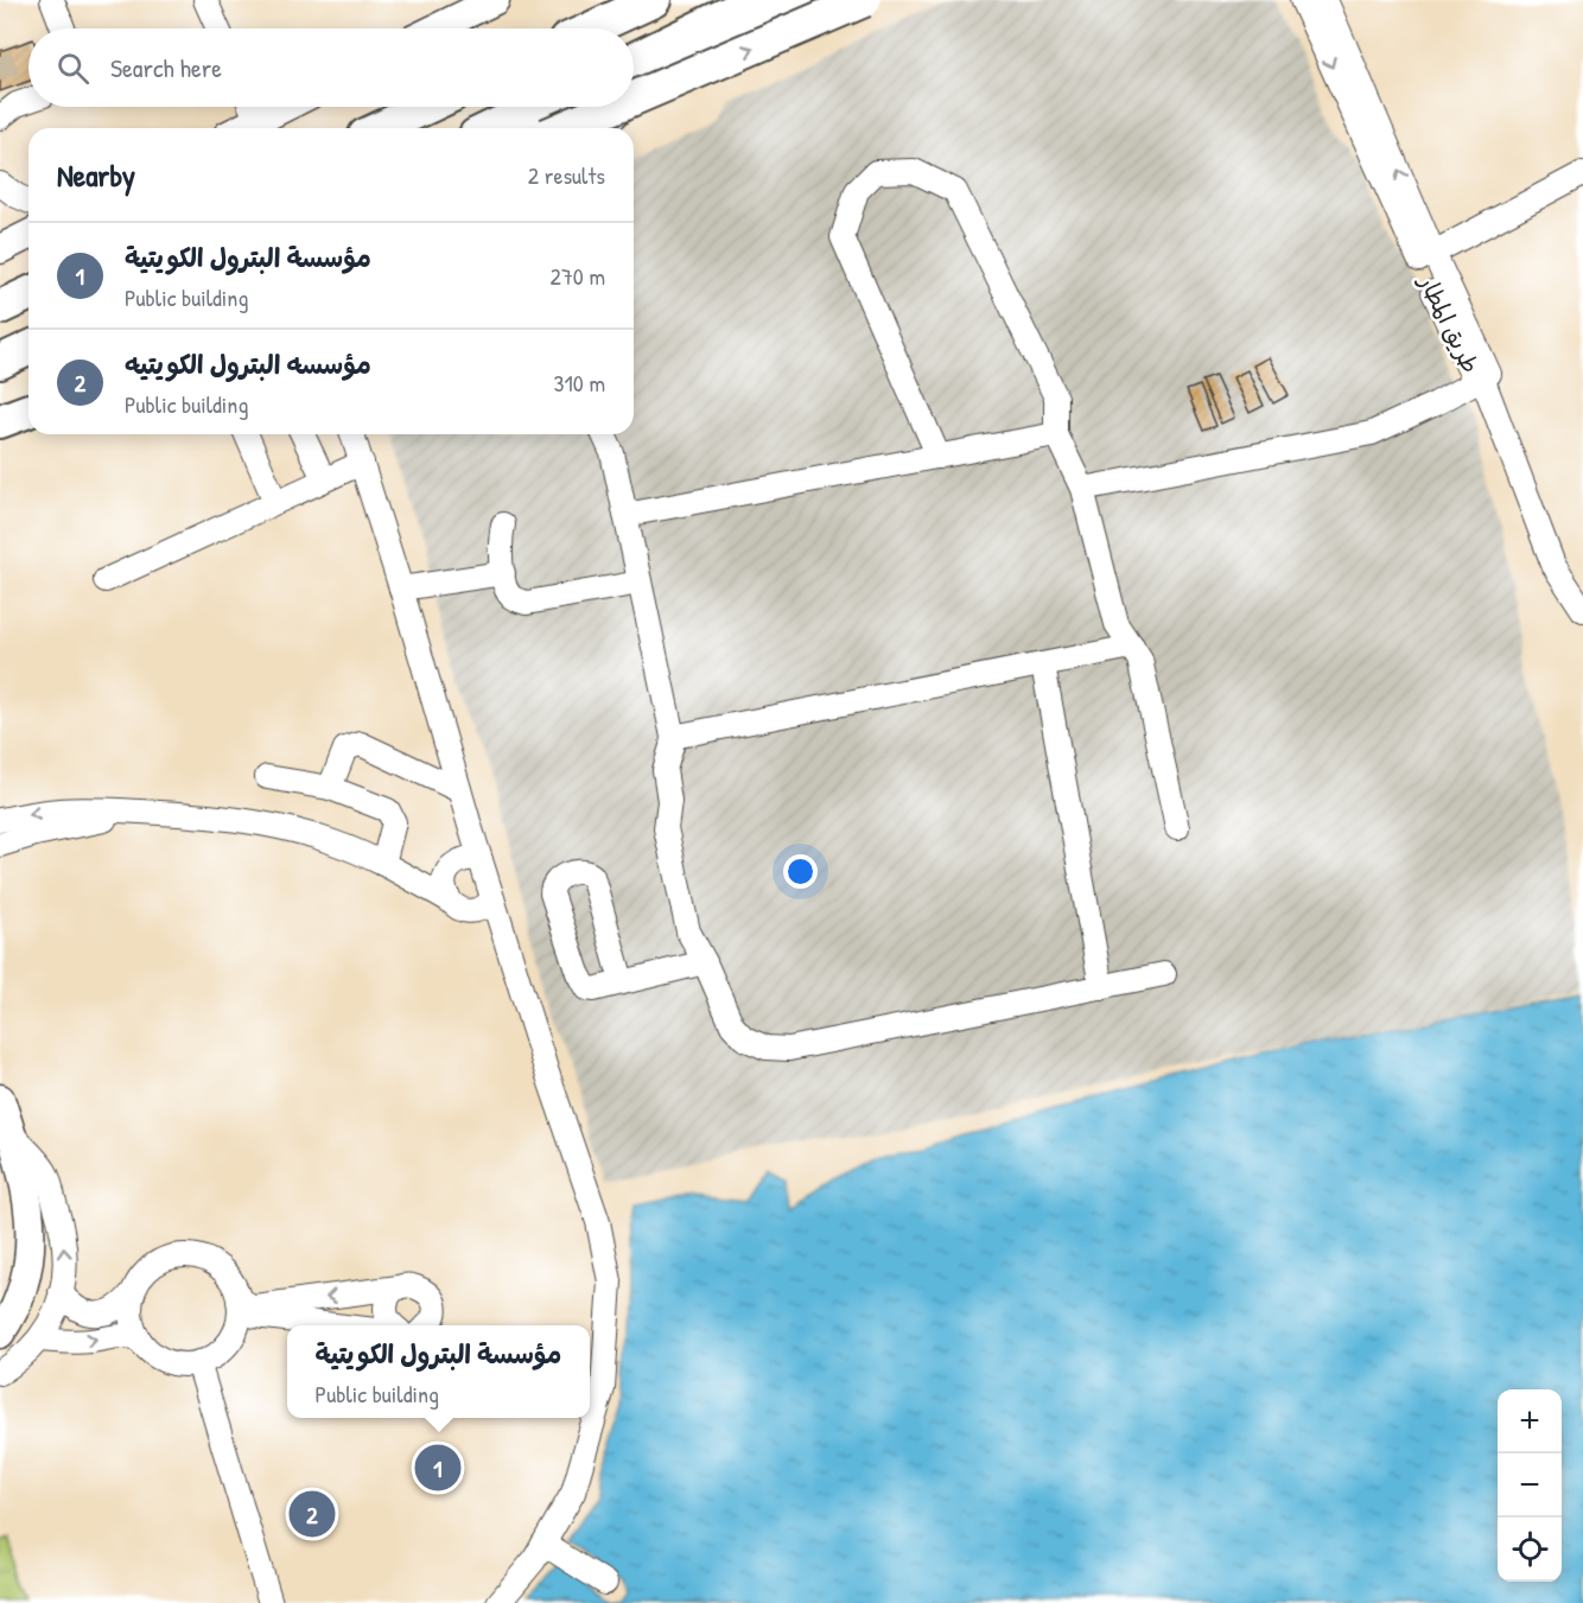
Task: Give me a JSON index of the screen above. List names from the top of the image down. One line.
{"streets":{"street":["طريق المطار"]},"page":{"search":"Search here","heading":["Nearby","2 results"],"list":[{"mark":"1","name":"مؤسسة البترول الكويتية","note":"Public building","value":"270 m"},{"mark":"2","name":"مؤسسه البترول الكويتيه","note":"Public building","value":"310 m"}],"popup":["مؤسسة البترول الكويتية","Public building"],"map_buttons":["+","−"],"pins":["1","2"]}}
